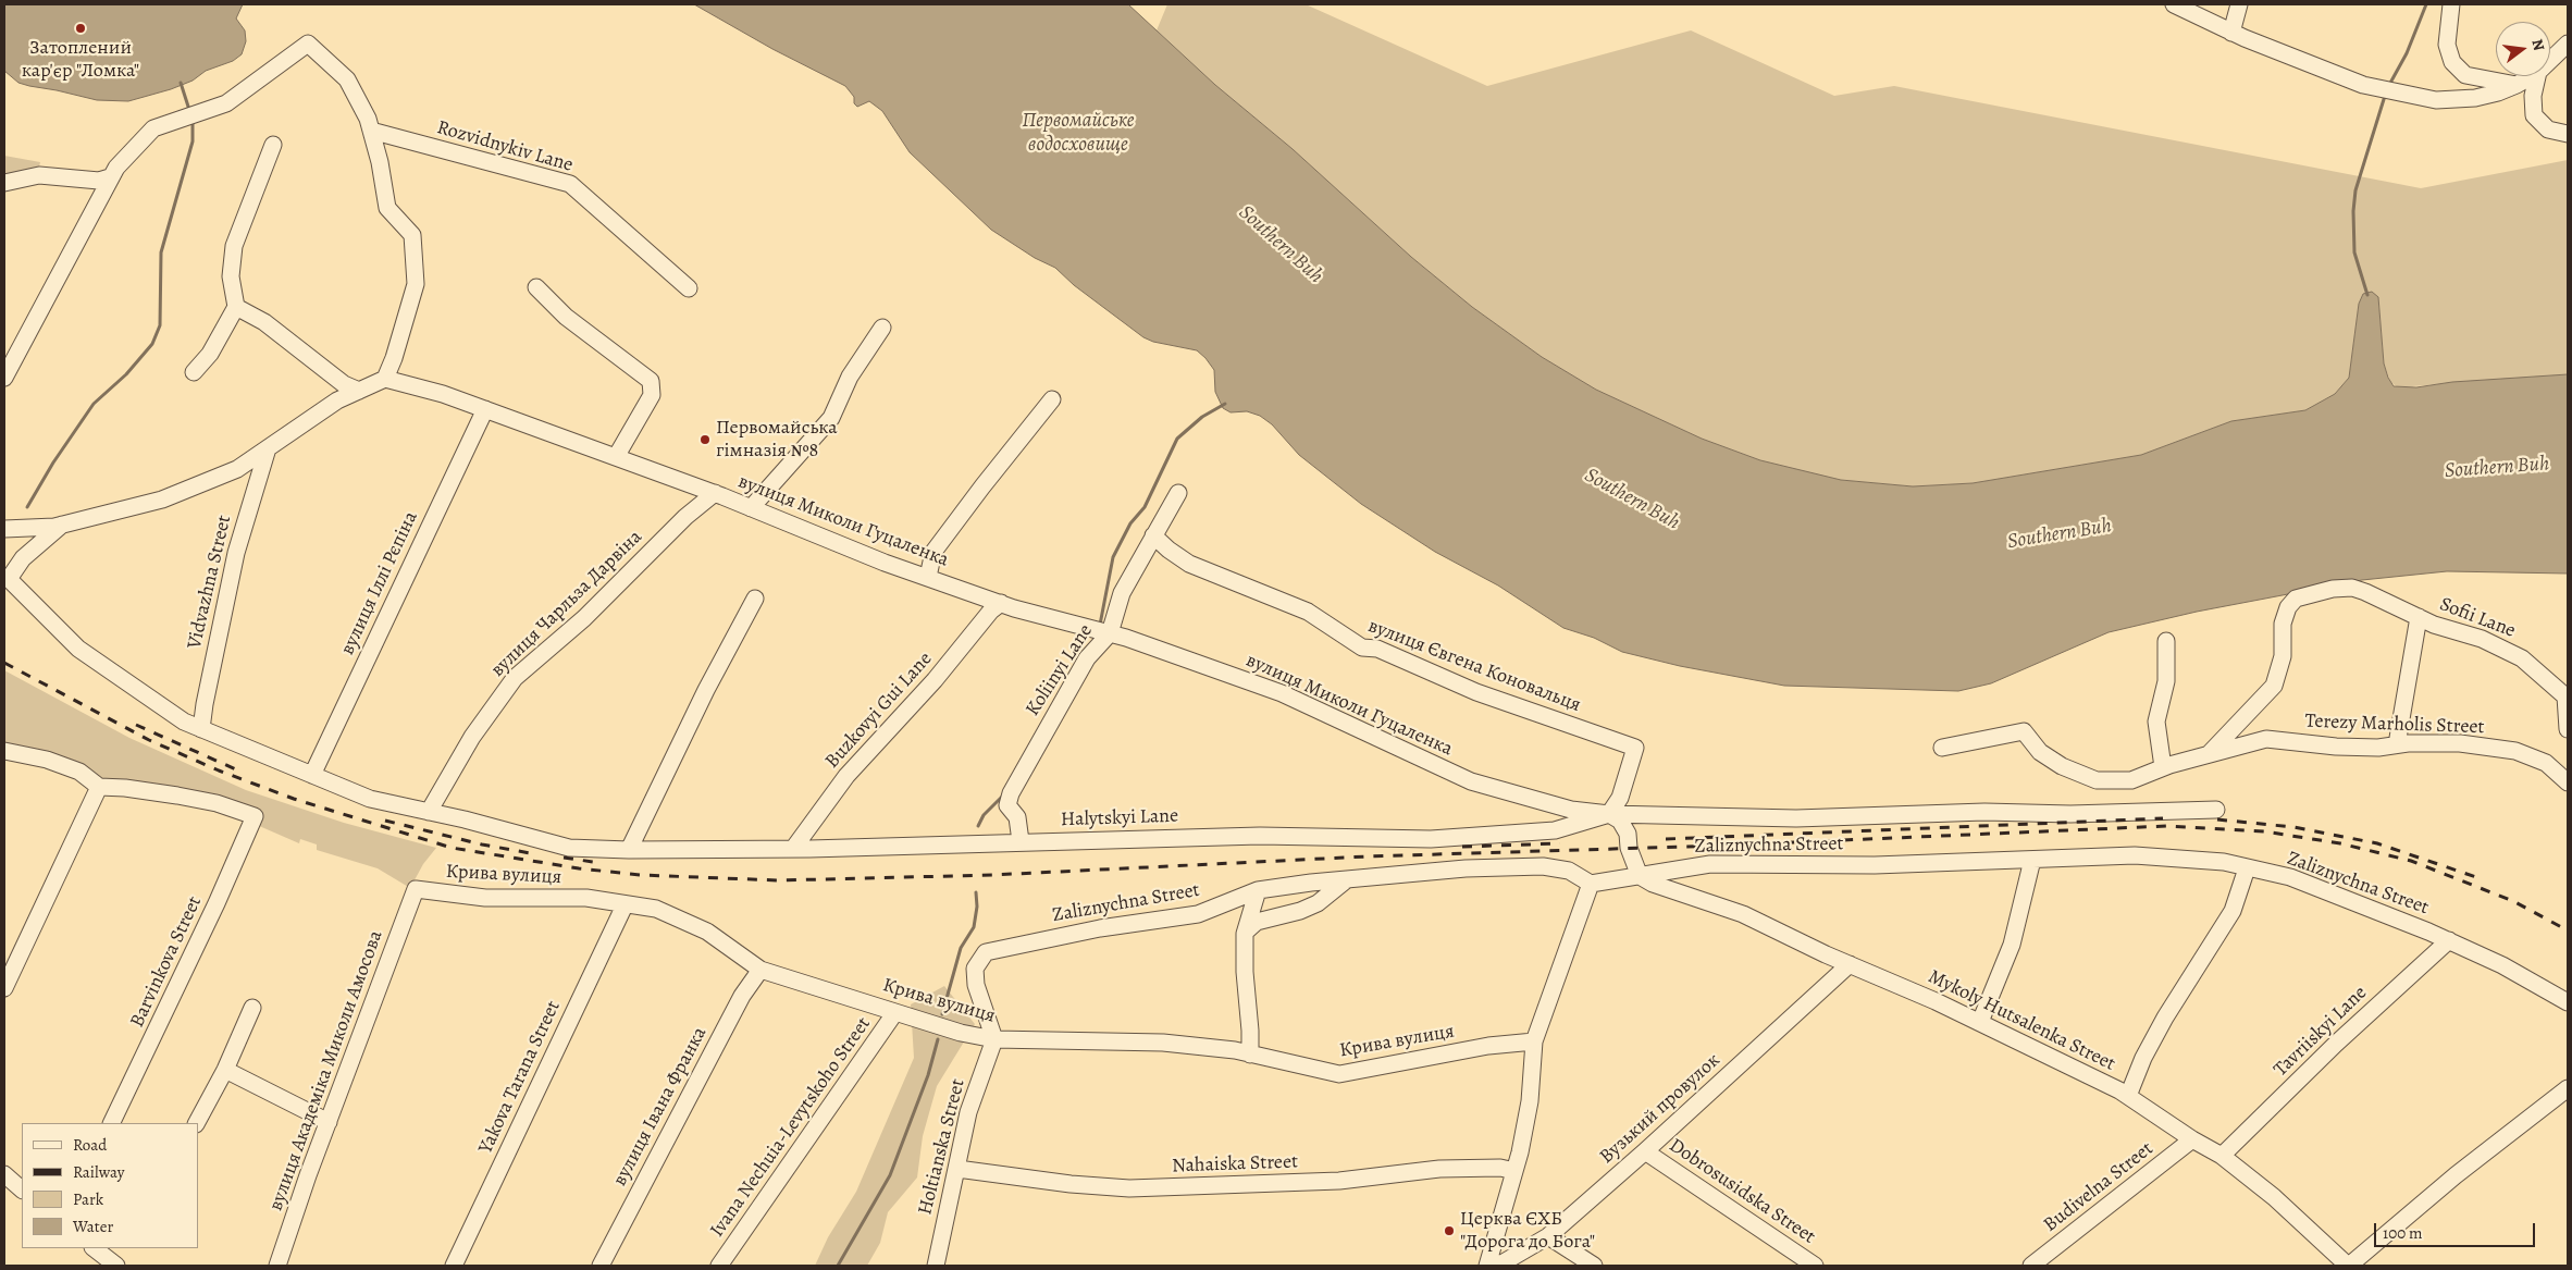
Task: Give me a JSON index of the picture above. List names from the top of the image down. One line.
{"streets":{"street":["Rozvidnykiv Lane","вулиця Миколи Гуцаленка","Vidvazhna Street","вулиця Іллі Рєпіна","вулиця Чарльза Дарвіна","Sofii Lane","вулиця Євгена Коновальця","Koliinyi Lane","Buzkovyi Gui Lane","Terezy Marholis Street","Halytskyi Lane","Zaliznychna Street","Крива вулиця","Barvinkova Street","Mykoly Hutsalenka Street","Tavriiskyi Lane","вулиця Академіка Миколи Амосова","Yakova Tarana Street","вулиця Івана Франка","Вузький провулок","Ivana Nechuia-Levytskoho Street","Holtianska Street","Nahaiska Street","Budivelna Street","Dobrosusidska Street"]},"crossings":[["вулиця Миколи Гуцаленка","вулиця Іллі Рєпіна"],["вулиця Миколи Гуцаленка","вулиця Чарльза Дарвіна"],["вулиця Миколи Гуцаленка","вулиця Євгена Коновальця"],["вулиця Миколи Гуцаленка","Koliinyi Lane"],["вулиця Миколи Гуцаленка","Buzkovyi Gui Lane"],["вулиця Миколи Гуцаленка","Halytskyi Lane"],["Vidvazhna Street","Halytskyi Lane"],["вулиця Іллі Рєпіна","Halytskyi Lane"],["вулиця Чарльза Дарвіна","Halytskyi Lane"],["Sofii Lane","Terezy Marholis Street"],["вулиця Євгена Коновальця","Koliinyi Lane"],["вулиця Євгена Коновальця","Halytskyi Lane"],["Koliinyi Lane","Halytskyi Lane"],["Buzkovyi Gui Lane","Halytskyi Lane"],["Zaliznychna Street","Крива вулиця"],["Zaliznychna Street","Mykoly Hutsalenka Street"],["Zaliznychna Street","Tavriiskyi Lane"],["Zaliznychna Street","Holtianska Street"],["Крива вулиця","вулиця Академіка Миколи Амосова"],["Крива вулиця","Yakova Tarana Street"],["Крива вулиця","вулиця Івана Франка"],["Крива вулиця","Ivana Nechuia-Levytskoho Street"],["Крива вулиця","Holtianska Street"],["Mykoly Hutsalenka Street","Tavriiskyi Lane"],["Mykoly Hutsalenka Street","Вузький провулок"],["Mykoly Hutsalenka Street","Budivelna Street"],["Вузький провулок","Dobrosusidska Street"],["Holtianska Street","Nahaiska Street"]],"water":["Первомайське водосховище","Southern Buh"],"places":["Затоплений кар'єр \"Ломка\"","Первомайська гімназія №8","Церква ЄХБ \"Дорога до Бога\""],"legend":["Road","Railway","Park","Water"],"scale_bar":"100 m","north":"right"}
